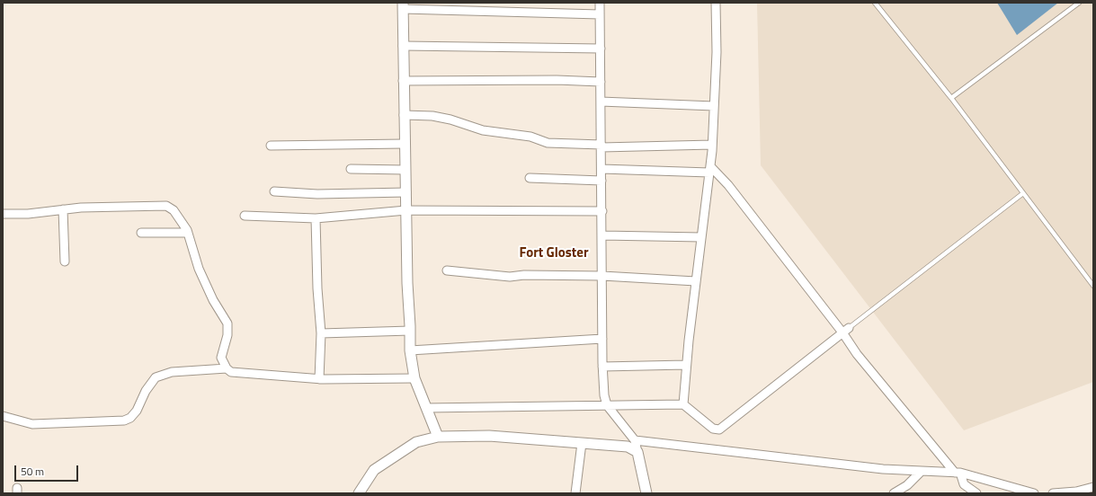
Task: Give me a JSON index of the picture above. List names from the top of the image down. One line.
{"districts":["Fort Gloster"],"scale_bar":"50 m"}
